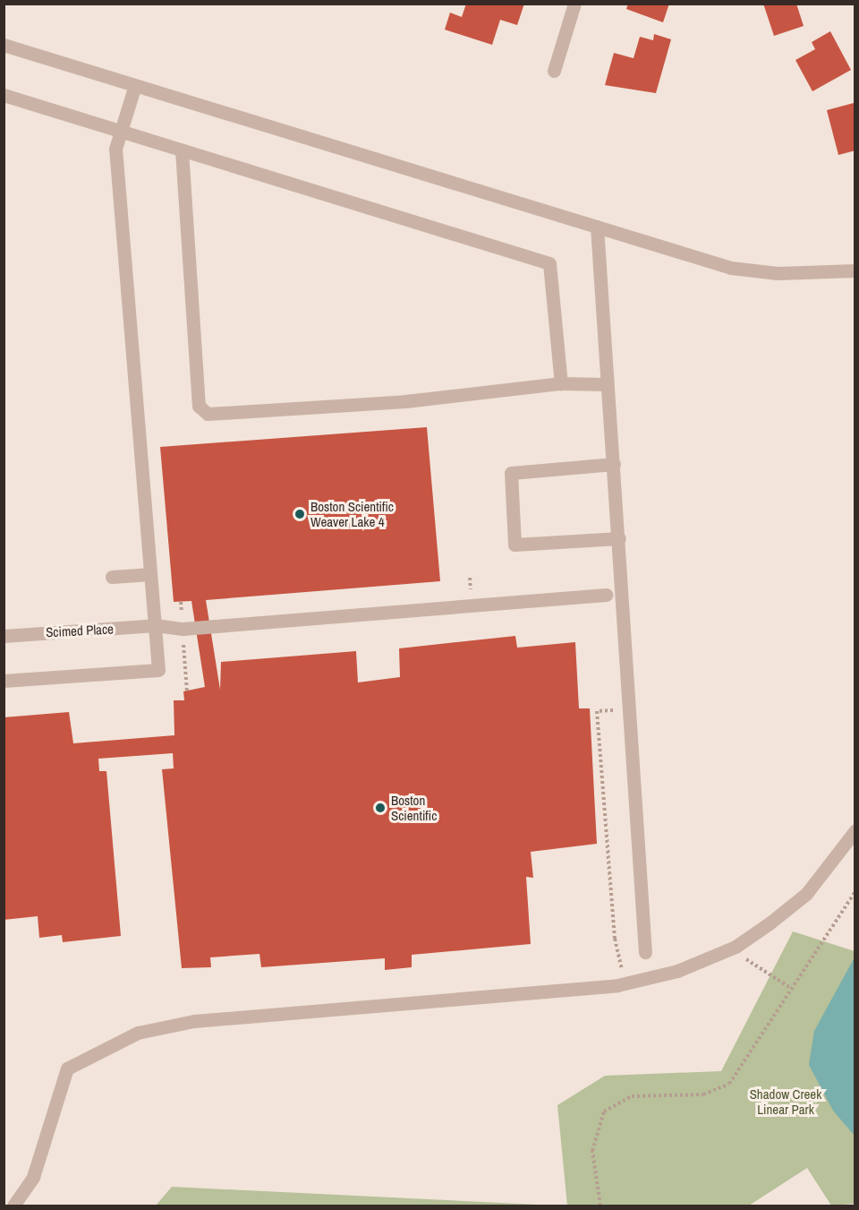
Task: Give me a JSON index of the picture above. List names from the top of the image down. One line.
{"streets":{"street":["Scimed Place"]},"parks":["Shadow Creek Linear Park"],"places":["Boston Scientific Weaver Lake 4","Boston Scientific"]}
